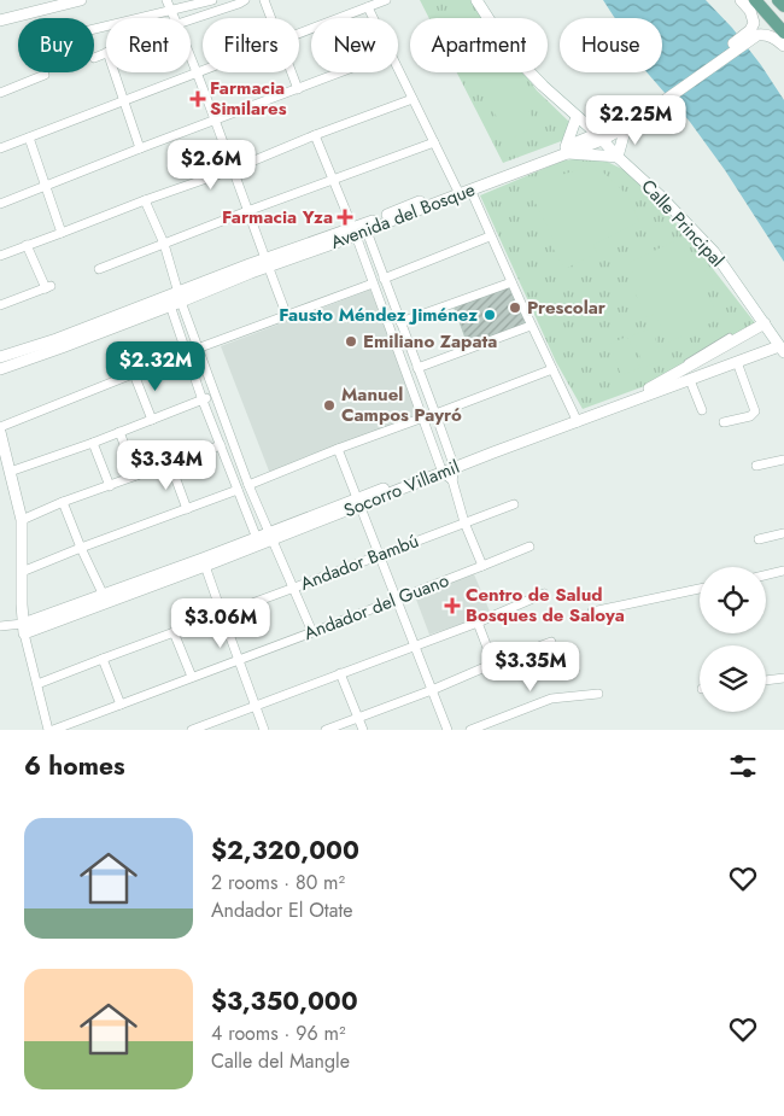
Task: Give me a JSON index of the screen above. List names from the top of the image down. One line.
{"streets":{"street":["Avenida del Bosque","Calle Principal","Socorro Villamil","Andador Bambú","Andador del Guano"]},"crossings":[["Avenida del Bosque","Calle Principal"],["Calle Principal","Socorro Villamil"]],"places":{"health":["Farmacia Similares","Farmacia Yza","Centro de Salud Bosques de Saloya"],"other":["Prescolar","Fausto Méndez Jiménez","Emiliano Zapata","Manuel Campos Payró"]},"page":{"chip":["Buy","Rent","Filters","New","Apartment","House"],"price":["$2.25M","$2.6M","$2.32M","$3.34M","$3.06M","$3.35M"],"heading":"6 homes","list":[{"name":"$2,320,000","note":"2 rooms · 80 m² · Andador El Otate"},{"name":"$3,350,000","note":"4 rooms · 96 m² · Calle del Mangle"}]}}
